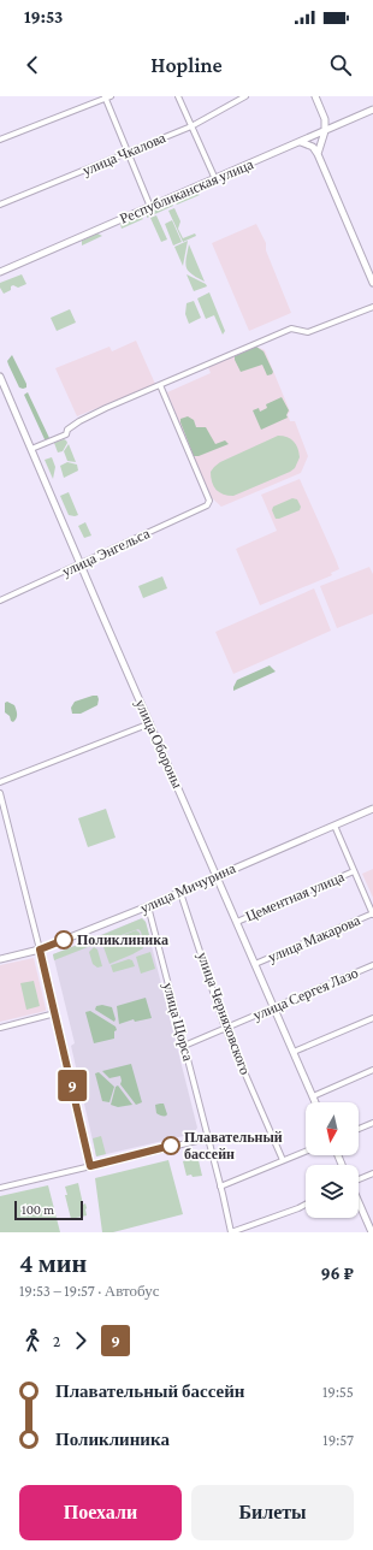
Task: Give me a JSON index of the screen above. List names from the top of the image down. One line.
{"streets":{"street":["улица Чкалова","Республиканская улица","улица Энгельса","улица Обороны","улица Мичурина","Цементная улица","улица Макарова","улица Сергея Лазо","улица Черняховского","улица Щорса"]},"crossings":[["улица Энгельса","улица Обороны"],["улица Обороны","улица Мичурина"],["улица Обороны","Цементная улица"],["улица Обороны","улица Макарова"],["улица Обороны","улица Сергея Лазо"],["улица Мичурина","улица Черняховского"],["улица Мичурина","улица Щорса"],["улица Сергея Лазо","улица Черняховского"],["улица Сергея Лазо","улица Щорса"]],"places":["Поликлиника","Плавательный бассейн"],"lines":["bus line 9"],"scale_bar":"100 m","north":"bottom","page":{"status":"19:53","header":"Hopline","on_map":"9","scale":"100 m","heading":["4 мин","19:53 – 19:57 · Автобус","96 ₽"],"legs":["2","9"],"list":[{"name":"Плавательный бассейн","value":"19:55"},{"name":"Поликлиника","value":"19:57"}],"buttons":["Поехали","Билеты"]}}
